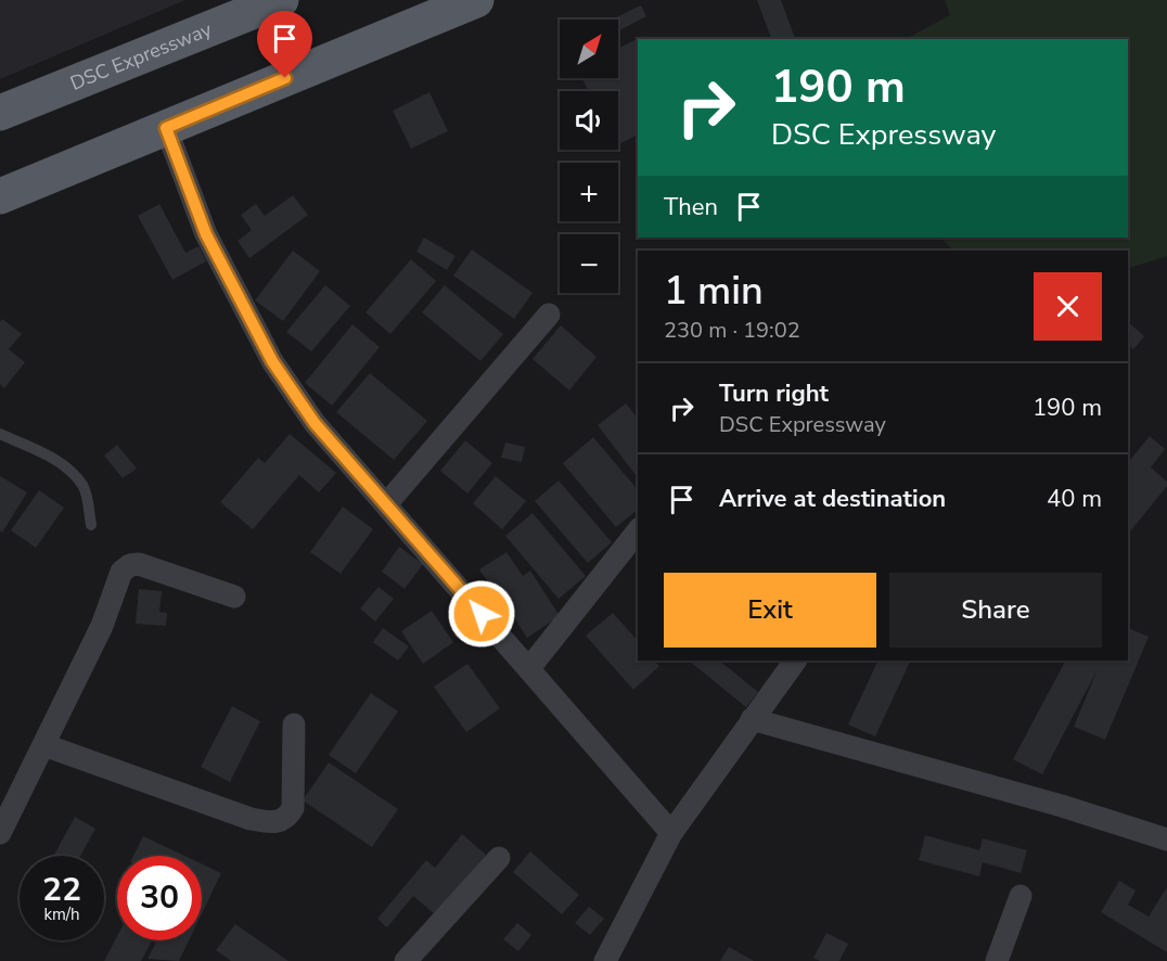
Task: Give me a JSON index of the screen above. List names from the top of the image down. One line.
{"streets":{"main road":["DSC Expressway"]},"north":"top right","page":{"map_buttons":["+","−"],"turn":["190 m","DSC Expressway"],"then":"Then","heading":["1 min","230 m · 19:02"],"list":[{"name":"Turn right","note":"DSC Expressway","value":"190 m"},{"name":"Arrive at destination","value":"40 m"}],"buttons":["Exit","Share"],"speed":"22 km/h","limit":"30"}}
